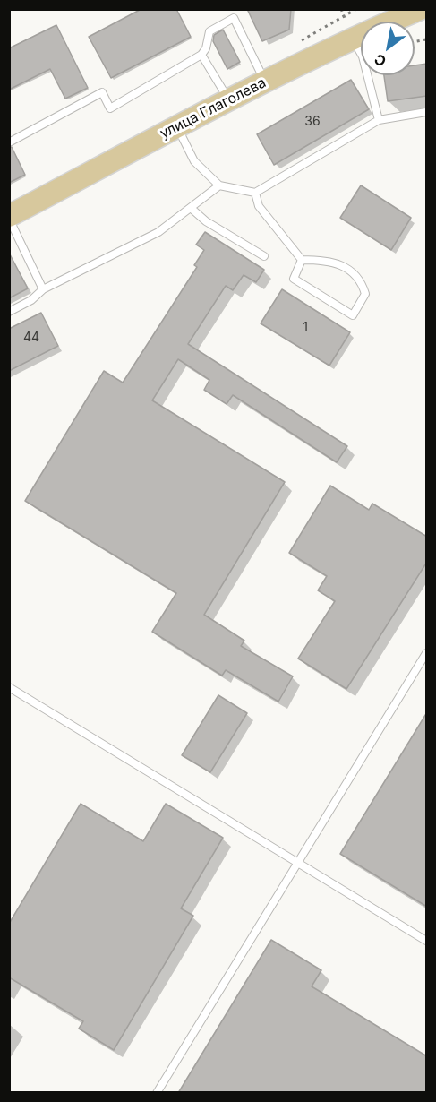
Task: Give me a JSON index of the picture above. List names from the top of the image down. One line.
{"streets":{"main road":["улица Глаголева"]},"house_numbers":["36","1","44"],"north":"bottom left"}
